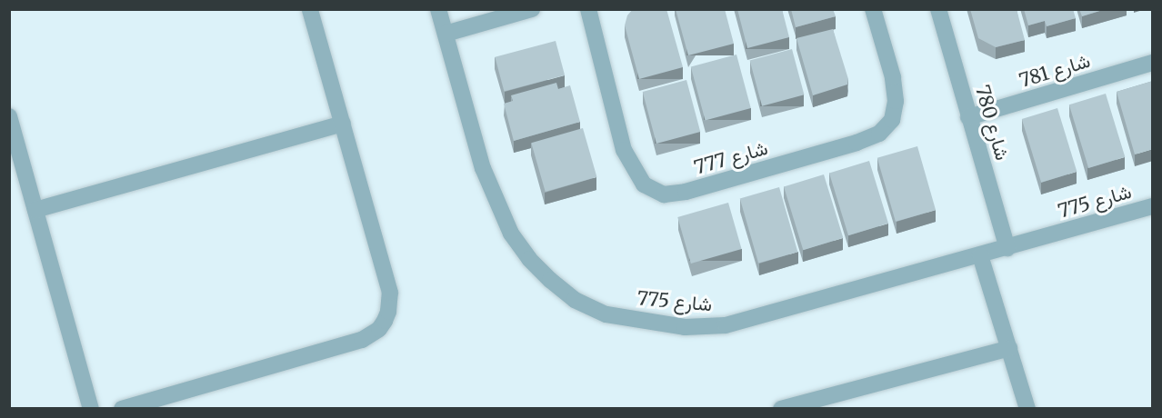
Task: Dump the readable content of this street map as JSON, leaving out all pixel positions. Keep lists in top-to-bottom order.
{
  "streets": {
    "street": [
      "شارع 781",
      "شارع 780",
      "شارع 777",
      "شارع 775"
    ]
  },
  "crossings": [
    ["شارع 781", "شارع 780"],
    ["شارع 780", "شارع 775"]
  ]
}
